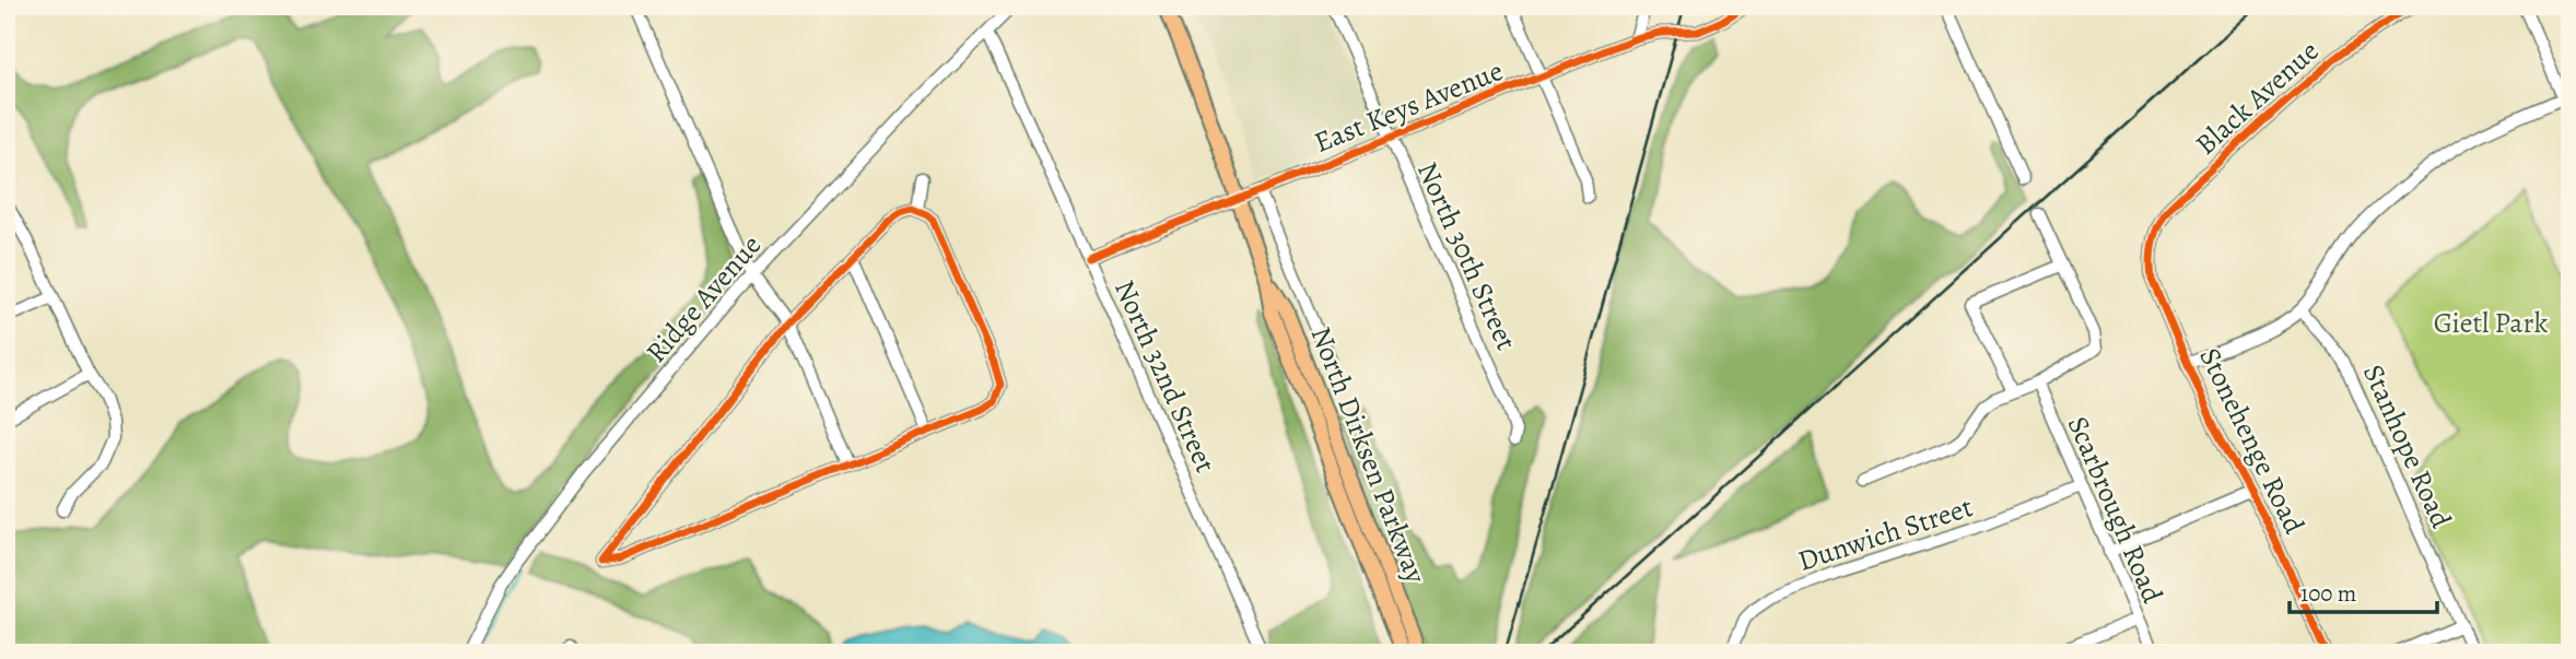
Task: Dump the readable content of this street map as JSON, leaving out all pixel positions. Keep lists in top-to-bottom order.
{
  "streets": {
    "main road": ["North Dirksen Parkway"],
    "street": [
      "Black Avenue",
      "East Keys Avenue",
      "North 30th Street",
      "Ridge Avenue",
      "North 32nd Street",
      "Stonehenge Road",
      "Stanhope Road",
      "Scarbrough Road",
      "Dunwich Street"
    ]
  },
  "crossings": [
    ["Black Avenue", "Stonehenge Road"],
    ["East Keys Avenue", "North 30th Street"],
    ["East Keys Avenue", "North 32nd Street"],
    ["East Keys Avenue", "North Dirksen Parkway"],
    ["Ridge Avenue", "North 32nd Street"],
    ["Scarbrough Road", "Dunwich Street"]
  ],
  "parks": ["Gietl Park"],
  "scale_bar": "100 m"
}
